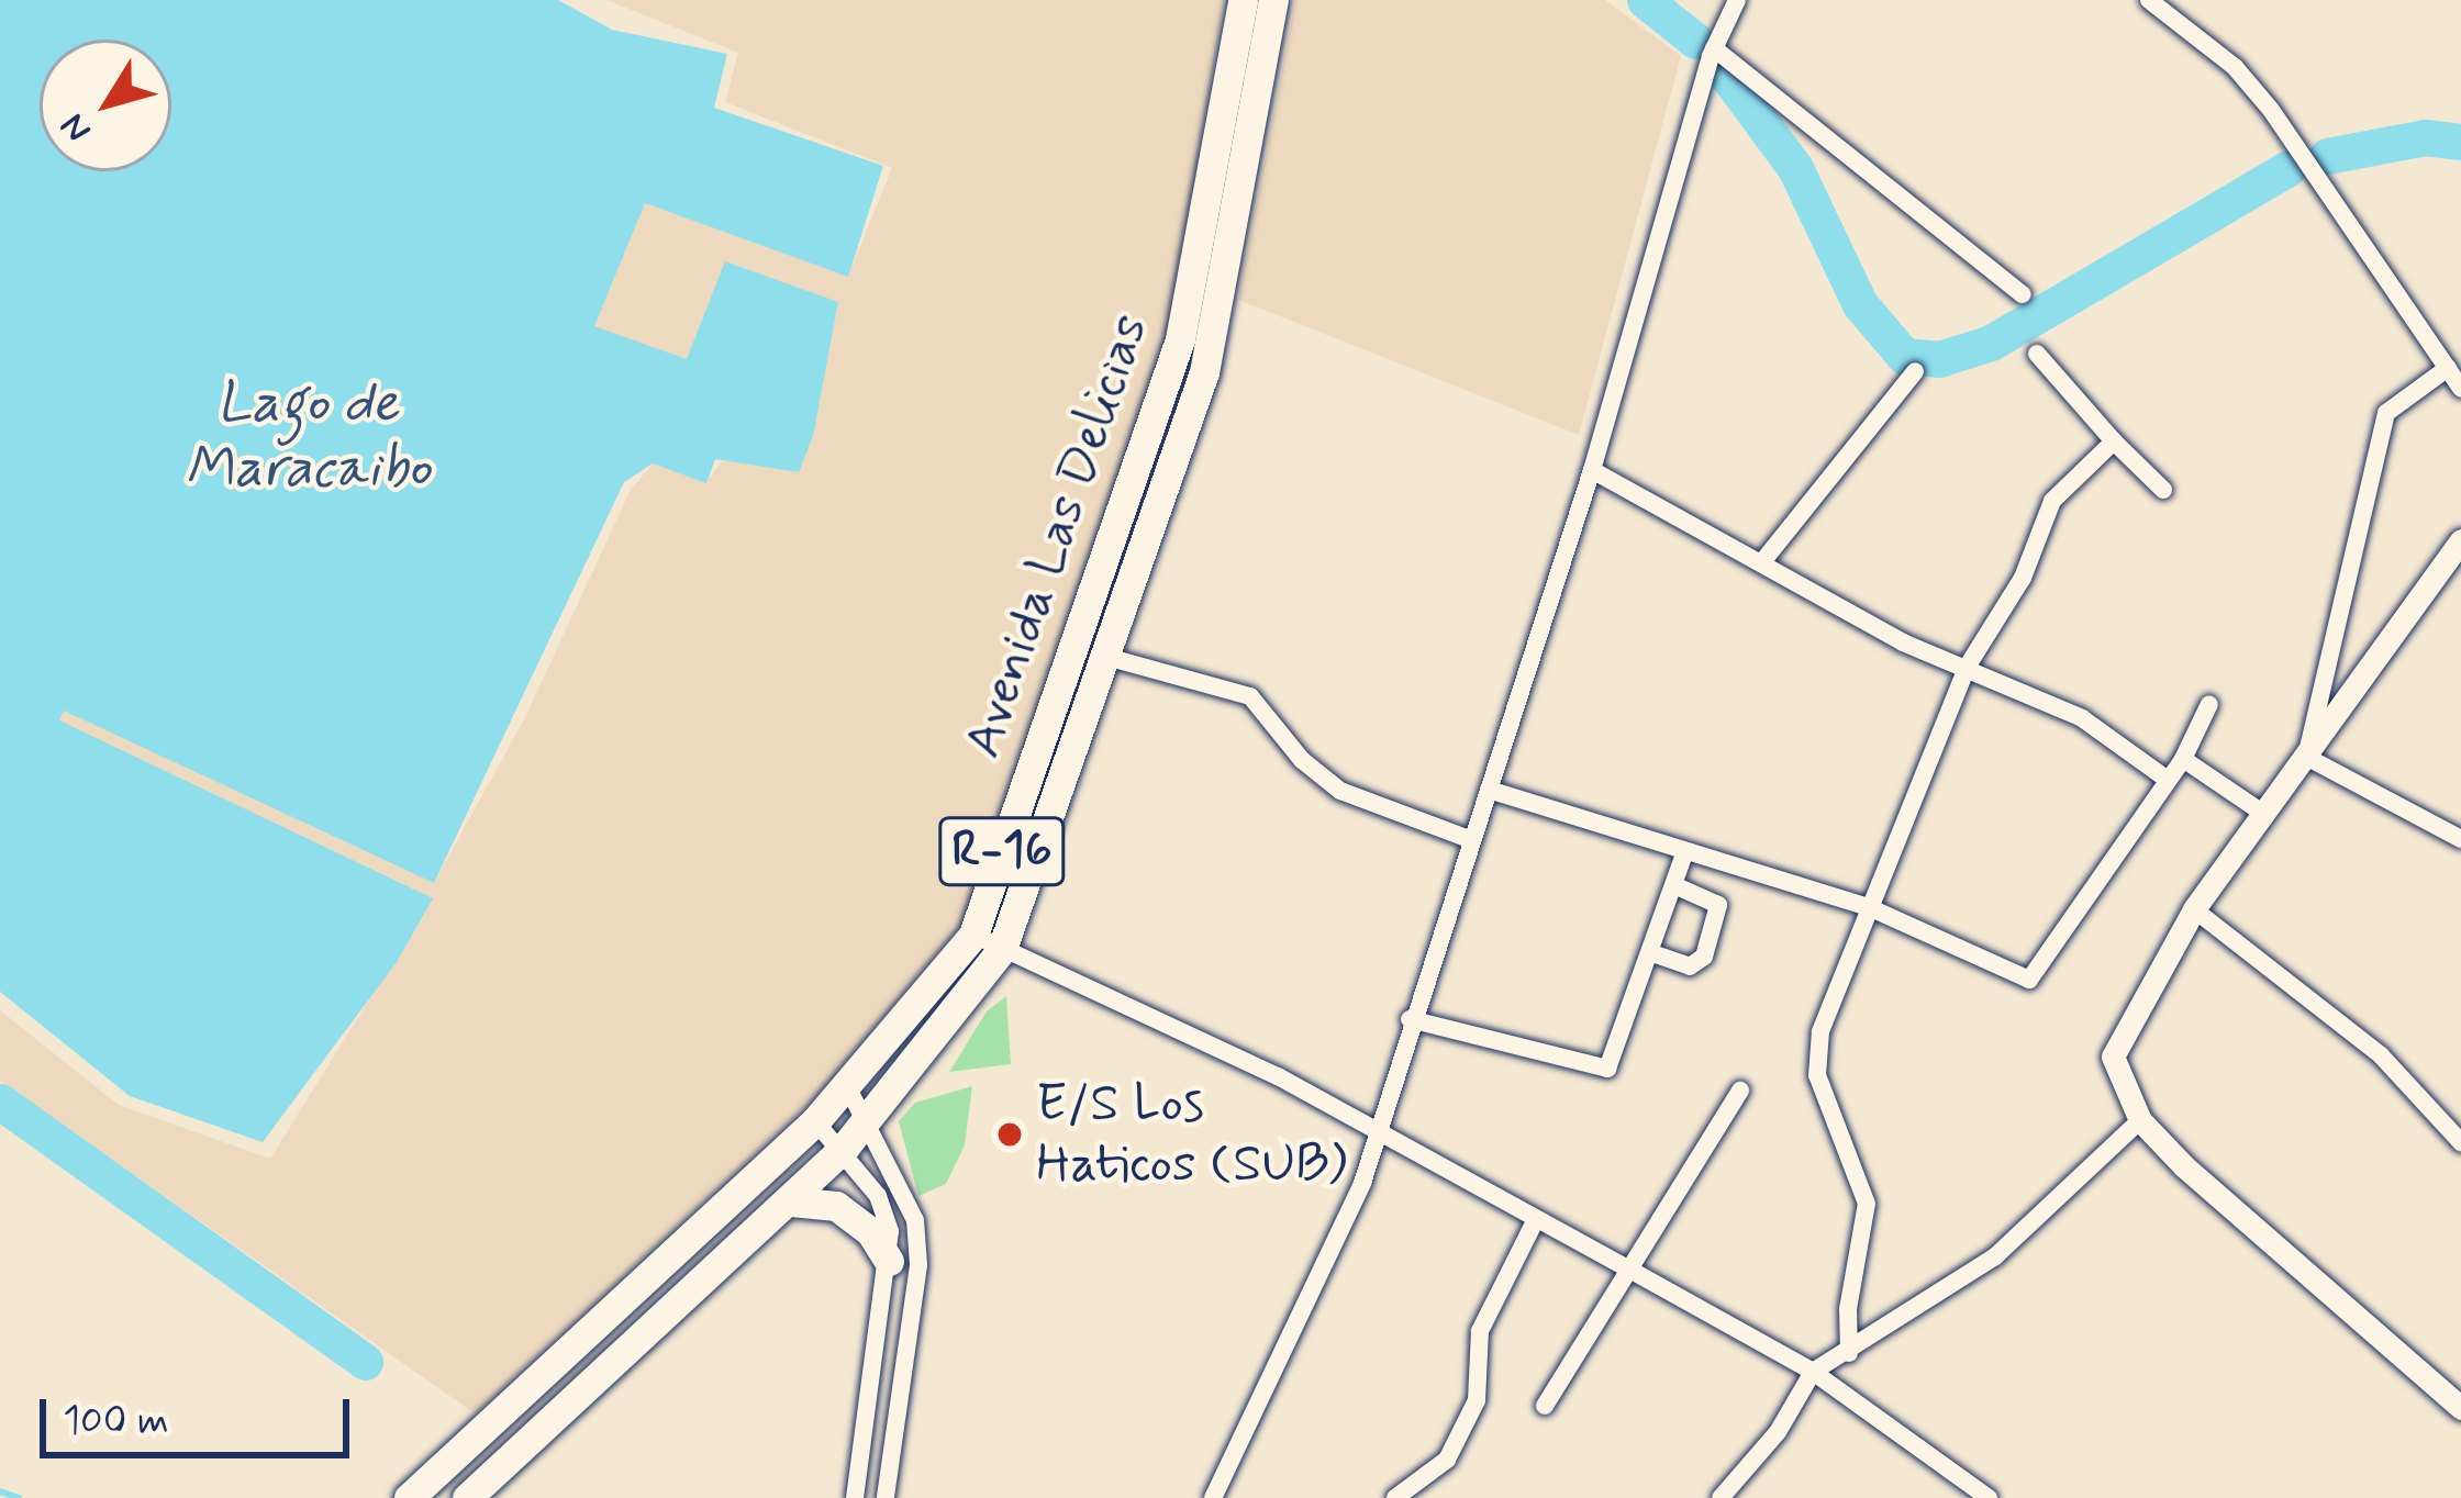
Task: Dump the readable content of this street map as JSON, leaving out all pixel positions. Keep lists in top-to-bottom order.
{
  "streets": {
    "main road": ["Avenida Las Delicias", "R-16"]
  },
  "water": ["Lago de Maracaibo"],
  "places": ["E/S Los Haticos (SUB)"],
  "scale_bar": "100 m",
  "north": "bottom left"
}
